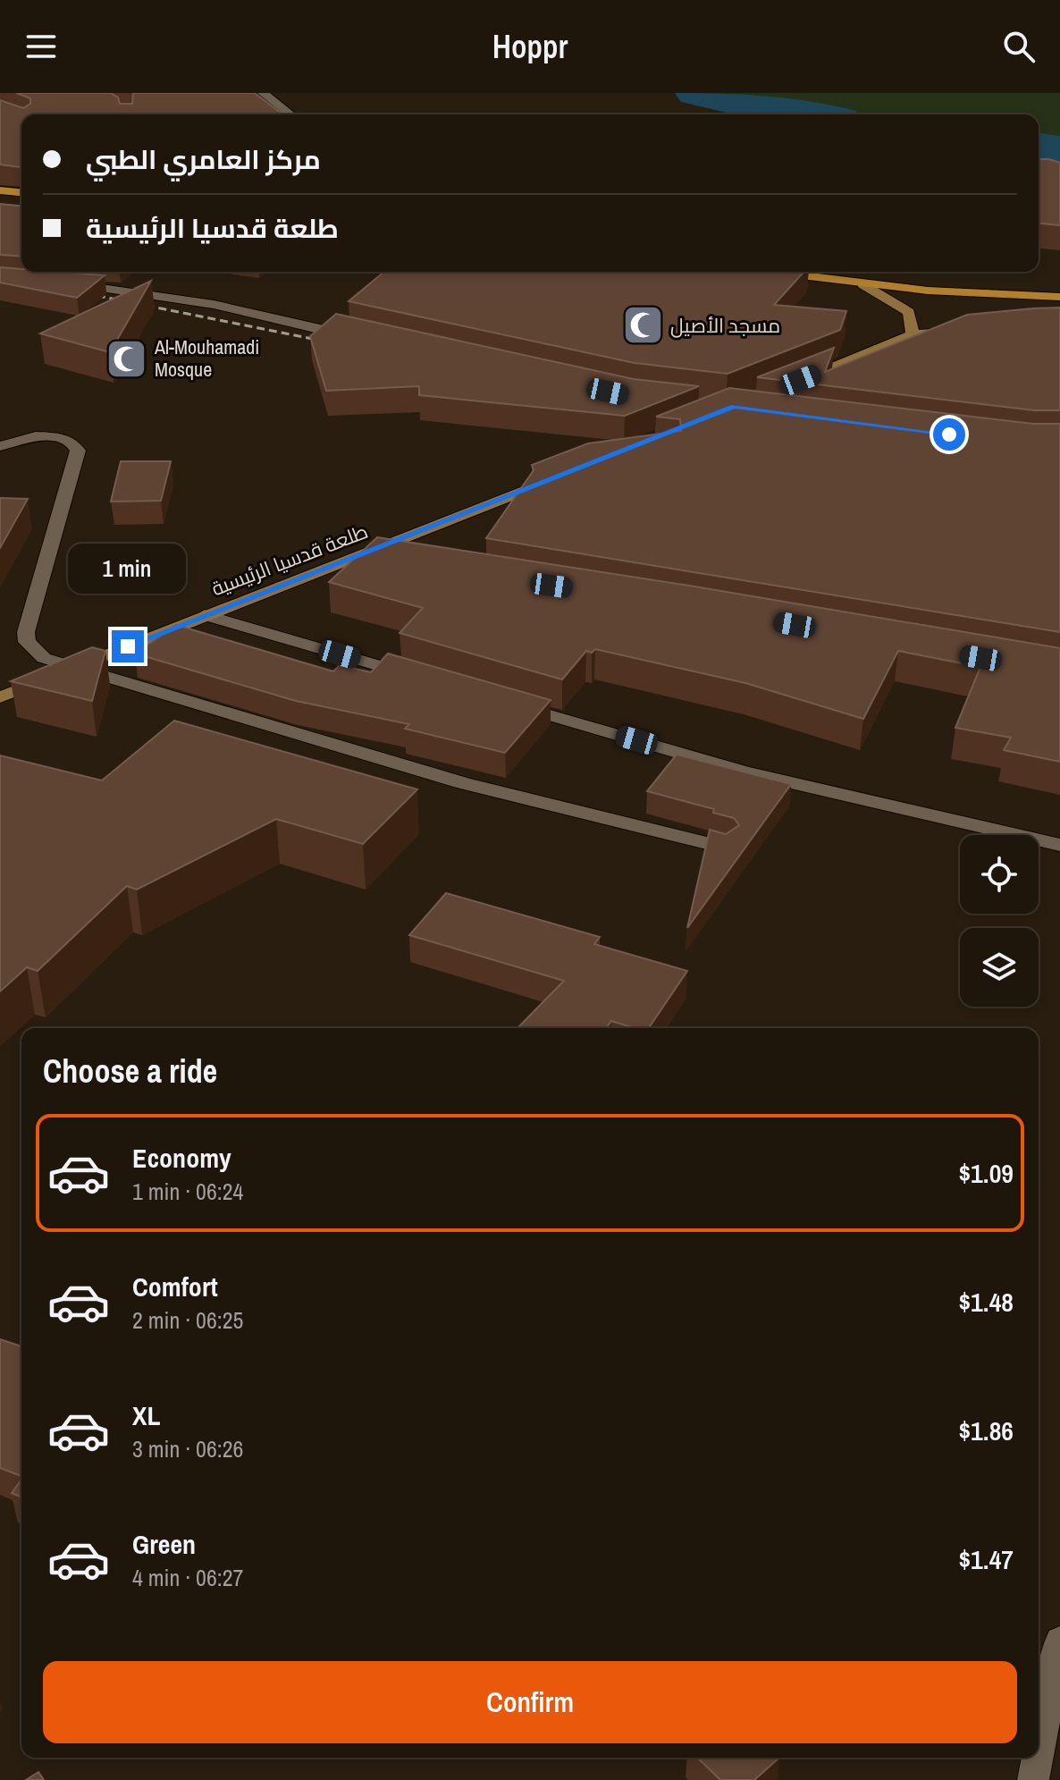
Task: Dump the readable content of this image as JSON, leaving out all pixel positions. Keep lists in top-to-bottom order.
{
  "streets": {
    "main road": ["طلعة قدسيا الرئيسية"]
  },
  "places": {
    "mosque": ["مسجد الأصيل", "Al-Mouhamadi Mosque"]
  },
  "page": {
    "header": "Hoppr",
    "banner": ["مركز العامري الطبي", "طلعة قدسيا الرئيسية"],
    "bubble": "1 min",
    "heading": "Choose a ride",
    "list": [
      {
        "name": "Economy",
        "note": "1 min · 06:24",
        "value": "$1.09"
      },
      {
        "name": "Comfort",
        "note": "2 min · 06:25",
        "value": "$1.48"
      },
      {
        "name": "XL",
        "note": "3 min · 06:26",
        "value": "$1.86"
      },
      {
        "name": "Green",
        "note": "4 min · 06:27",
        "value": "$1.47"
      }
    ],
    "buttons": "Confirm"
  }
}
